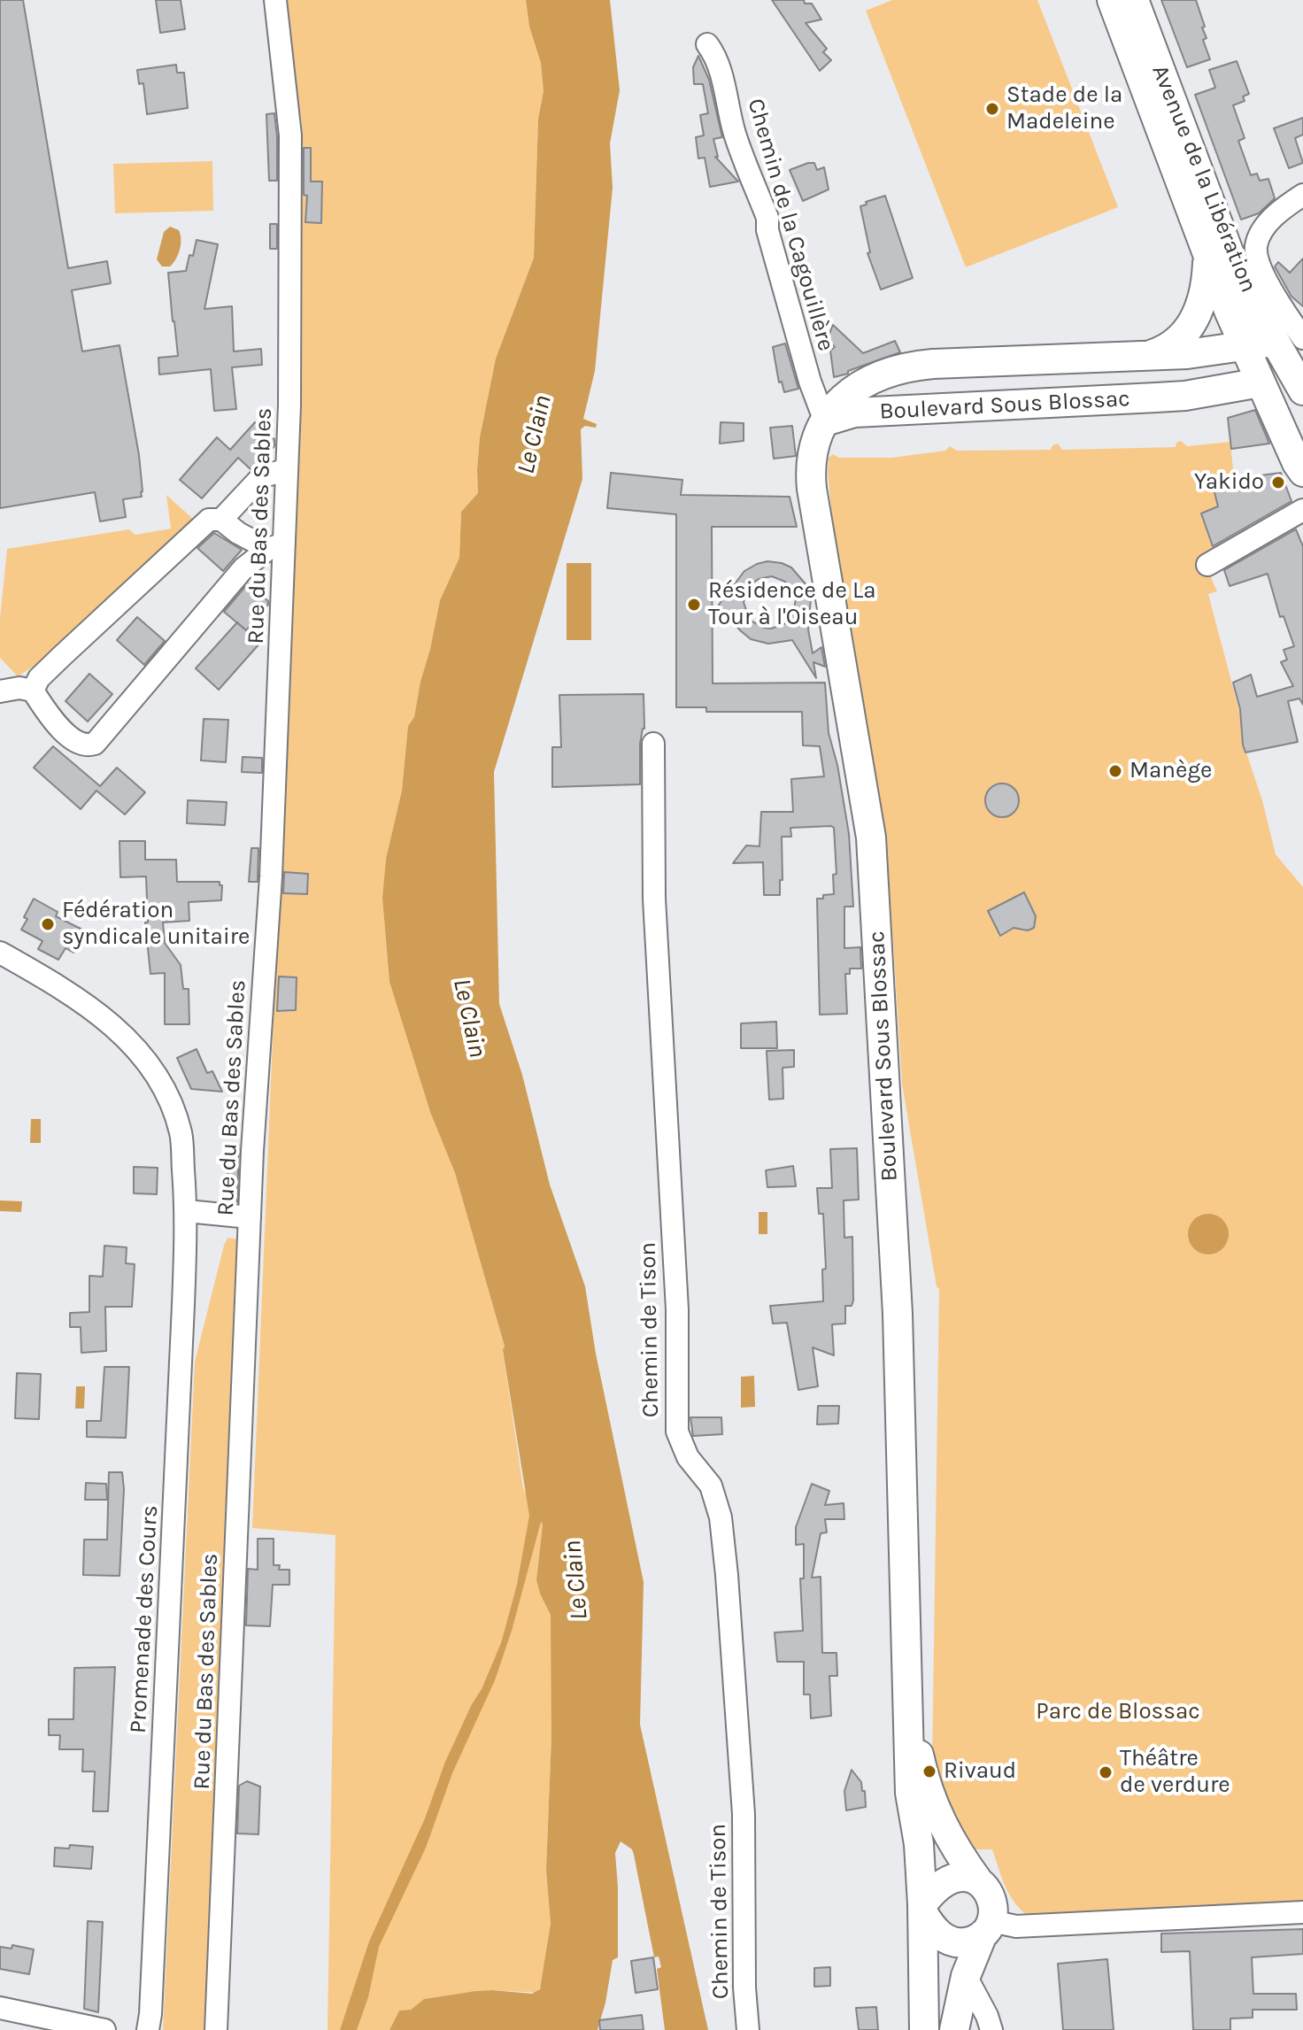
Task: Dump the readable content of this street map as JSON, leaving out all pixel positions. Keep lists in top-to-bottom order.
{
  "streets": {
    "main road": ["Avenue de la Libération", "Boulevard Sous Blossac"],
    "street": [
      "Chemin de la Cagouillère",
      "Rue du Bas des Sables",
      "Chemin de Tison",
      "Promenade des Cours"
    ]
  },
  "crossings": [
    ["Avenue de la Libération", "Boulevard Sous Blossac"],
    ["Chemin de la Cagouillère", "Boulevard Sous Blossac"]
  ],
  "water": ["Le Clain"],
  "parks": ["Parc de Blossac"],
  "places": [
    "Stade de la Madeleine",
    "Yakido",
    "Résidence de La Tour à l'Oiseau",
    "Manège",
    "Fédération syndicale unitaire",
    "Rivaud",
    "Théâtre de verdure"
  ]
}
